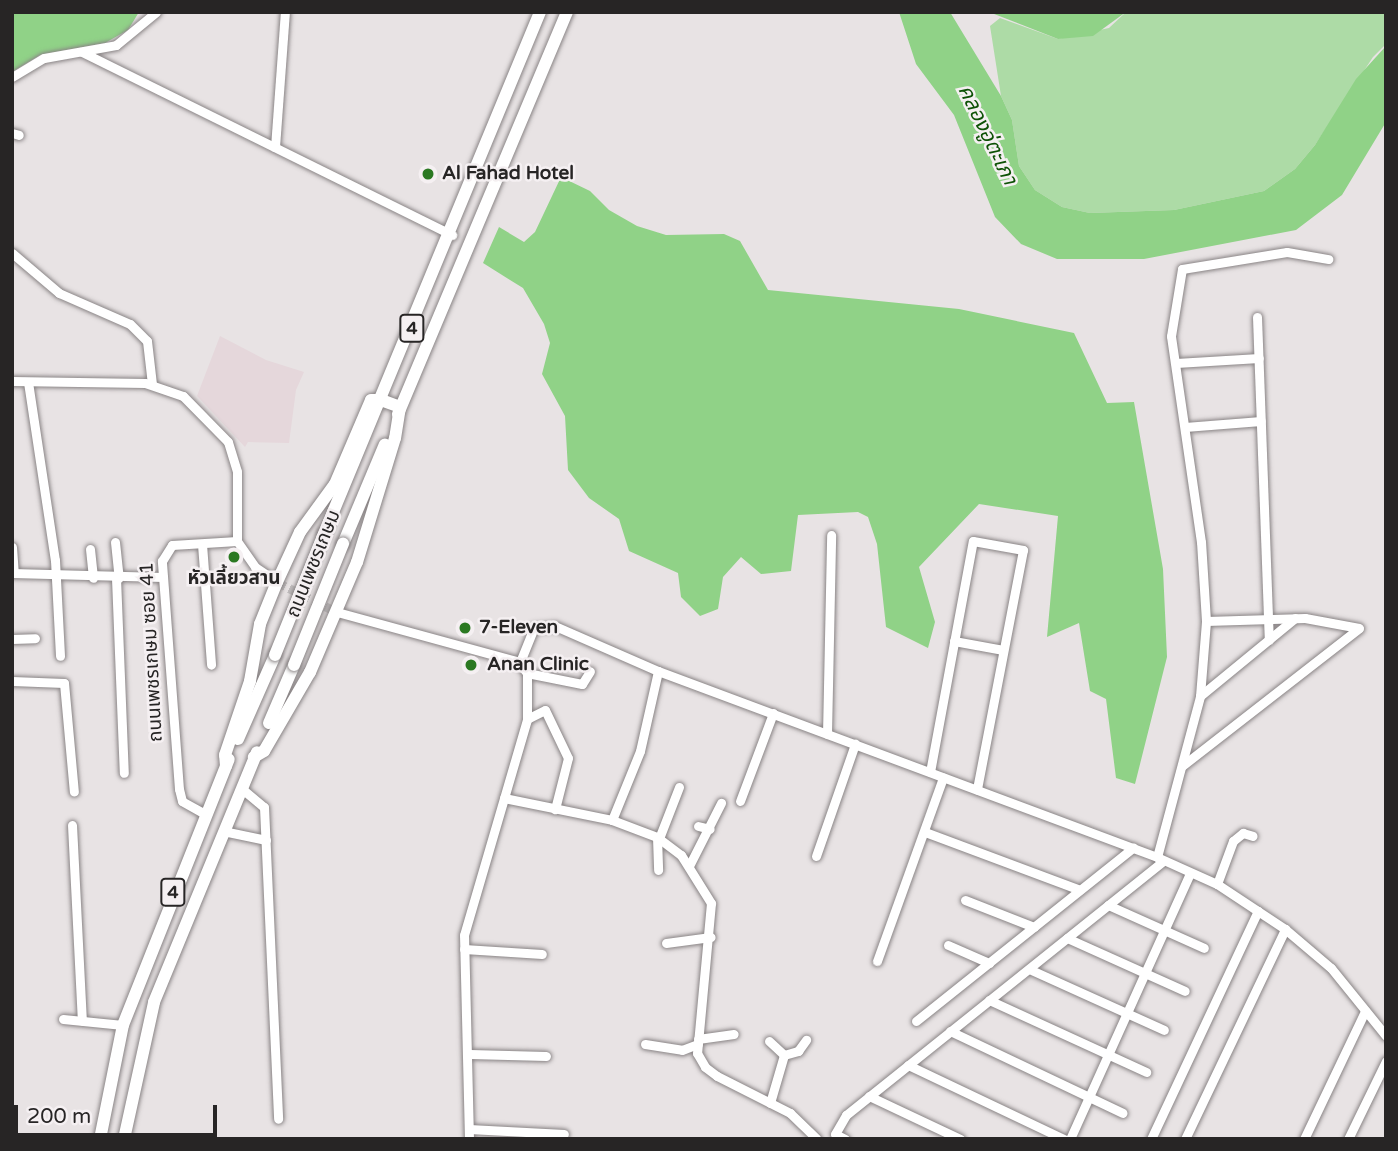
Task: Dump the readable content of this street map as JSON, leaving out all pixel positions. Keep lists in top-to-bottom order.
{
  "streets": {
    "highway": ["4", "ถนนเพชรเกษม"],
    "street": ["ถนนเพชรเกษม ซอย 41"]
  },
  "crossings": [
    ["ถนนเพชรเกษม", "ถนนเพชรเกษม ซอย 41"]
  ],
  "water": ["คลองอู่ตะเภา"],
  "places": [
    "Al Fahad Hotel",
    "หัวเลี้ยวสาน",
    "7-Eleven",
    "Anan Clinic"
  ],
  "scale_bar": "200 m"
}
